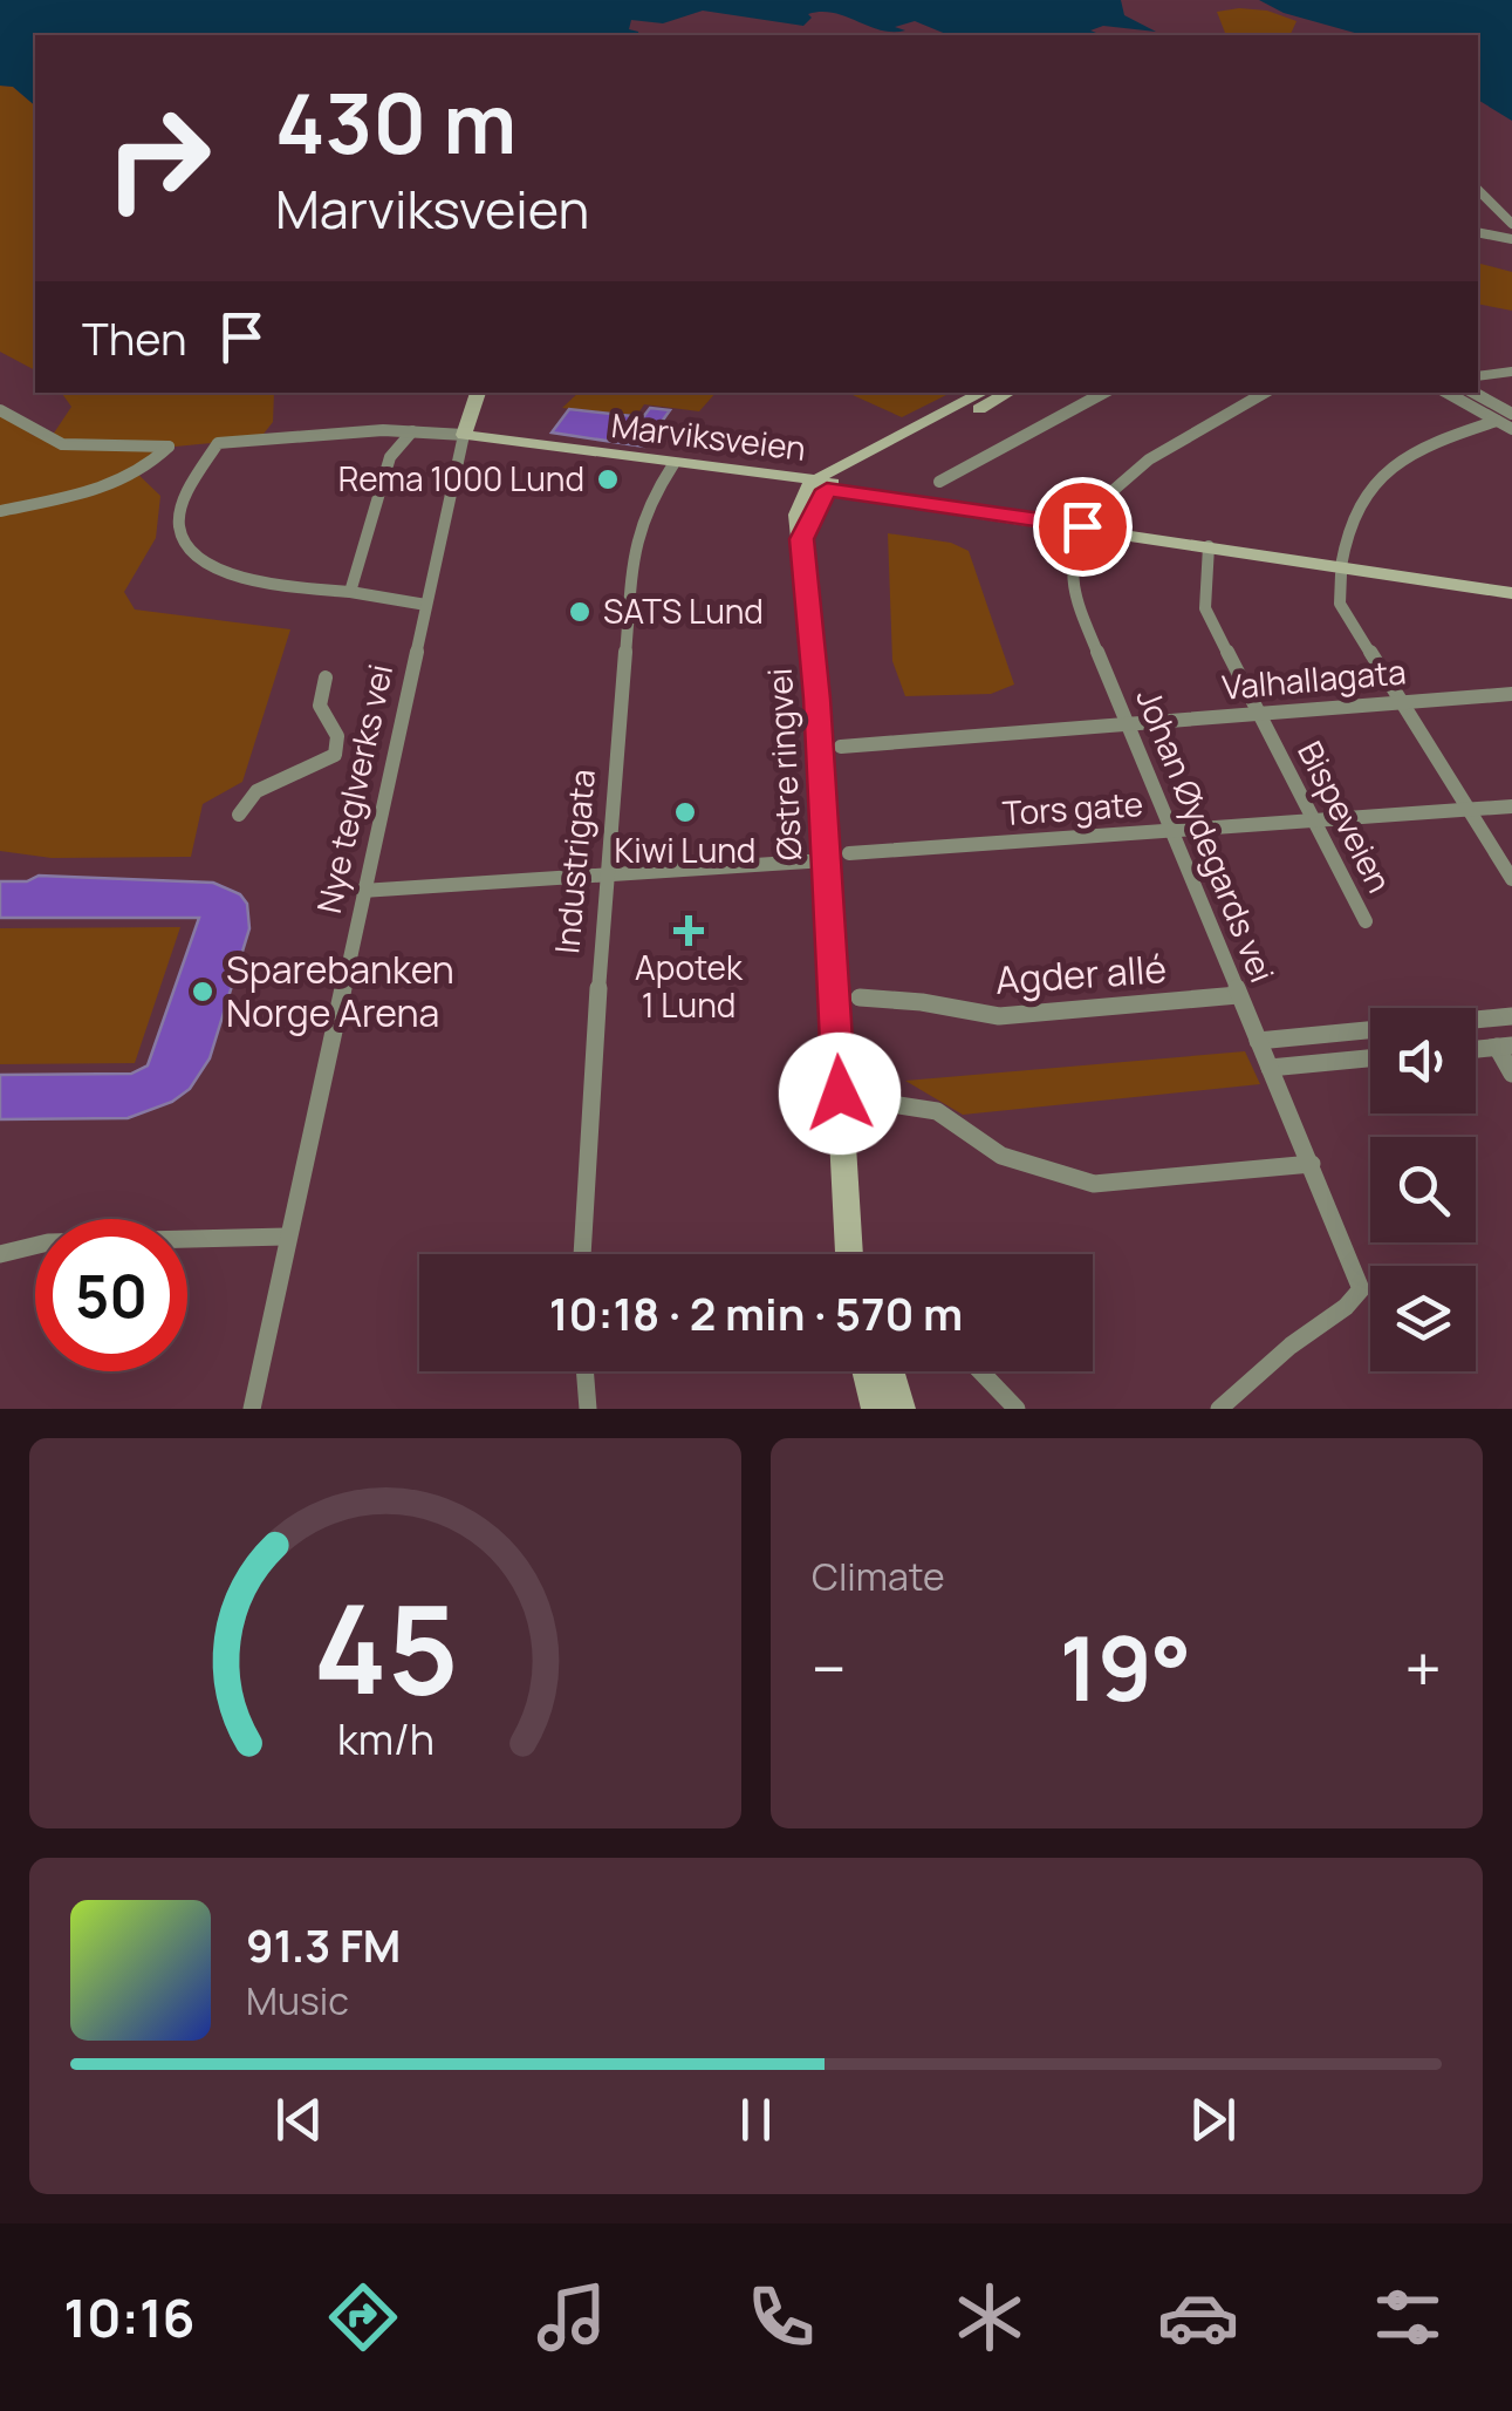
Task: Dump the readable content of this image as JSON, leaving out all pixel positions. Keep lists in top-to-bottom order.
{
  "streets": {
    "main road": ["Marviksveien", "Østre ringvei", "Nye teglverks vei"],
    "street": [
      "Valhallagata",
      "Tors gate",
      "Bispeveien",
      "Johan Øydegards vei",
      "Industrigata",
      "Agder allé"
    ]
  },
  "crossings": [
    ["Marviksveien", "Østre ringvei"],
    ["Marviksveien", "Nye teglverks vei"],
    ["Marviksveien", "Bispeveien"],
    ["Marviksveien", "Johan Øydegards vei"],
    ["Marviksveien", "Industrigata"],
    ["Valhallagata", "Bispeveien"],
    ["Valhallagata", "Johan Øydegards vei"],
    ["Østre ringvei", "Tors gate"],
    ["Nye teglverks vei", "Tors gate"],
    ["Tors gate", "Bispeveien"],
    ["Tors gate", "Johan Øydegards vei"],
    ["Tors gate", "Industrigata"],
    ["Johan Øydegards vei", "Agder allé"]
  ],
  "places": {
    "other": [
      "Rema 1000 Lund",
      "SATS Lund",
      "Kiwi Lund",
      "Sparebanken Norge Arena"
    ],
    "health": ["Apotek 1 Lund"]
  },
  "page": {
    "turn": ["430 m", "Marviksveien"],
    "then": "Then",
    "limit": "50",
    "trip": "10:18 · 2 min · 570 m",
    "tile": "Climate",
    "heat": ["−", "19°", "+"],
    "song": ["91.3 FM", "Music"],
    "tabs": "10:16",
    "gauge": ["45", "km/h"]
  }
}
